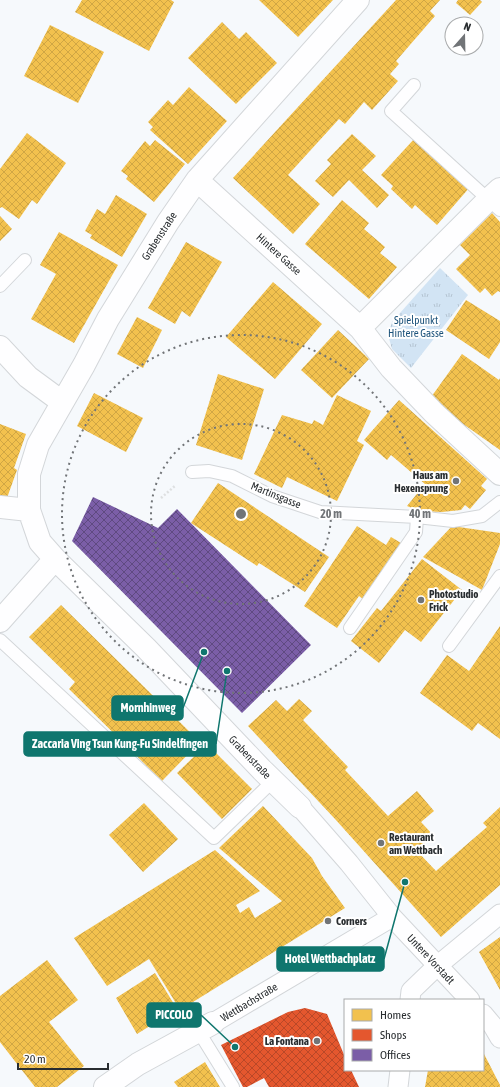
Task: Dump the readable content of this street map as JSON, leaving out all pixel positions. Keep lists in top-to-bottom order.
{
  "streets": {
    "street": [
      "Grabenstraße",
      "Hintere Gasse",
      "Untere Vorstadt",
      "Wettbachstraße"
    ],
    "lane": ["Martinsgasse"]
  },
  "crossings": [
    ["Grabenstraße", "Hintere Gasse"],
    ["Grabenstraße", "Untere Vorstadt"],
    ["Grabenstraße", "Wettbachstraße"],
    ["Untere Vorstadt", "Wettbachstraße"]
  ],
  "parks": ["Spielpunkt Hintere Gasse"],
  "places": [
    "Haus am Hexensprung",
    "Photostudio Frick",
    "Mornhinweg",
    "Zaccaria Ving Tsun Kung-Fu Sindelfingen",
    "Restaurant am Wettbach",
    "Hotel Wettbachplatz",
    "Corners",
    "La Fontana",
    "PICCOLO"
  ],
  "legend": ["Homes", "Shops", "Offices"],
  "scale_bar": "20 m",
  "north": "top",
  "rings": ["20 m", "40 m"]
}
